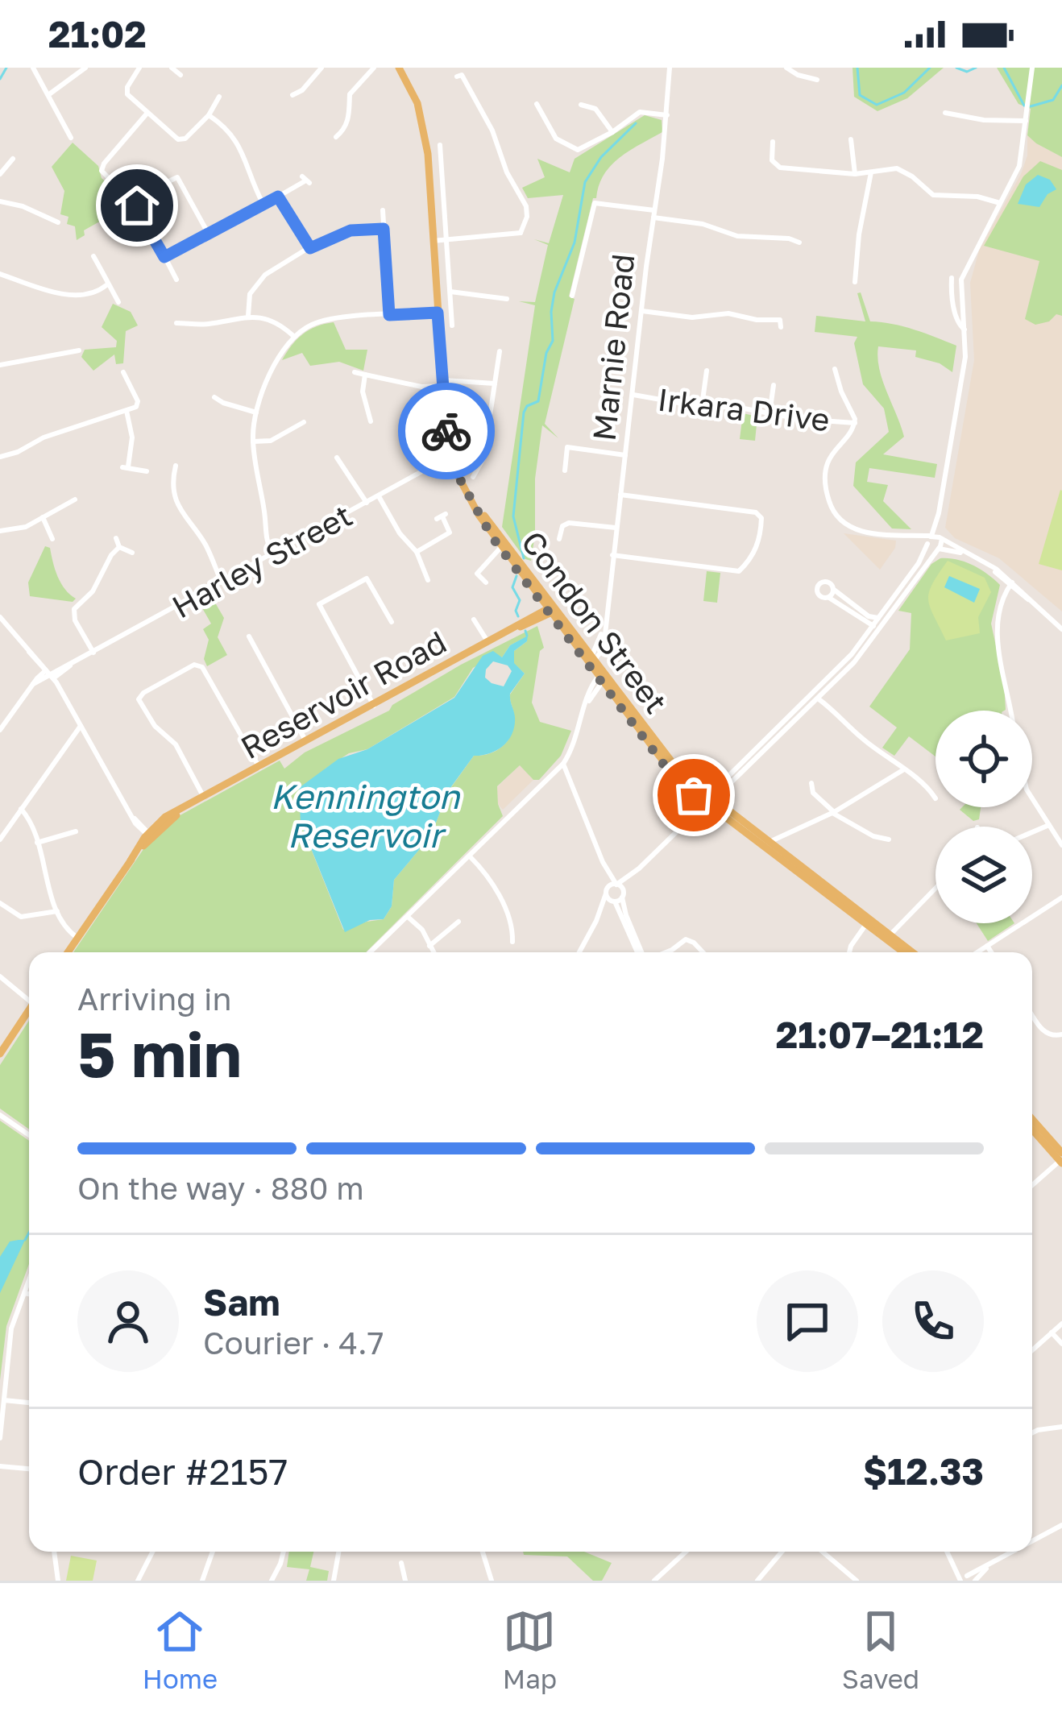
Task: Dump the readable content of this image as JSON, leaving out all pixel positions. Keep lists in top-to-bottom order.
{
  "streets": {
    "main road": ["Condon Street", "Reservoir Road"],
    "street": ["Marnie Road", "Irkara Drive", "Harley Street"]
  },
  "crossings": [
    ["Marnie Road", "Irkara Drive"],
    ["Marnie Road", "Condon Street"],
    ["Harley Street", "Condon Street"],
    ["Condon Street", "Reservoir Road"]
  ],
  "water": ["Kennington Reservoir"],
  "page": {
    "status": "21:02",
    "heading": ["5 min", "Arriving in", "21:07–21:12"],
    "panel": [
      "Sam",
      "Courier · 4.7",
      "Order #2157",
      "$12.33"
    ],
    "bar": "On the way · 880 m",
    "tabs": ["Home", "Map", "Saved"]
  }
}
